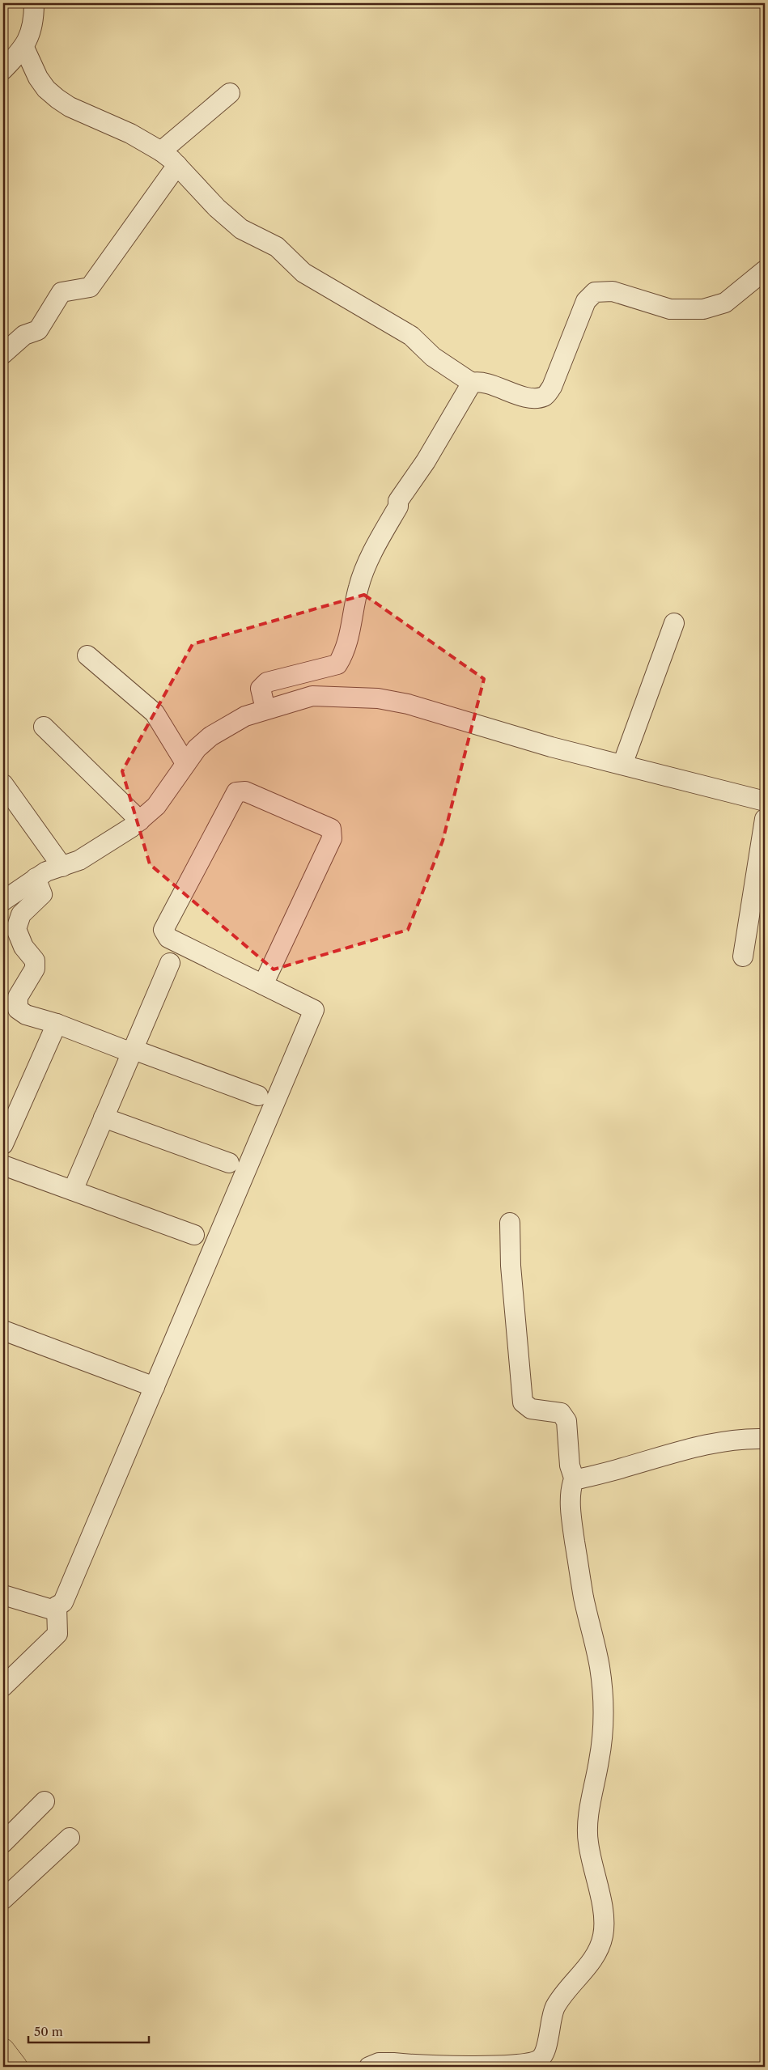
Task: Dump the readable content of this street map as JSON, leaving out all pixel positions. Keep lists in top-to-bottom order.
{
  "scale_bar": "50 m"
}
